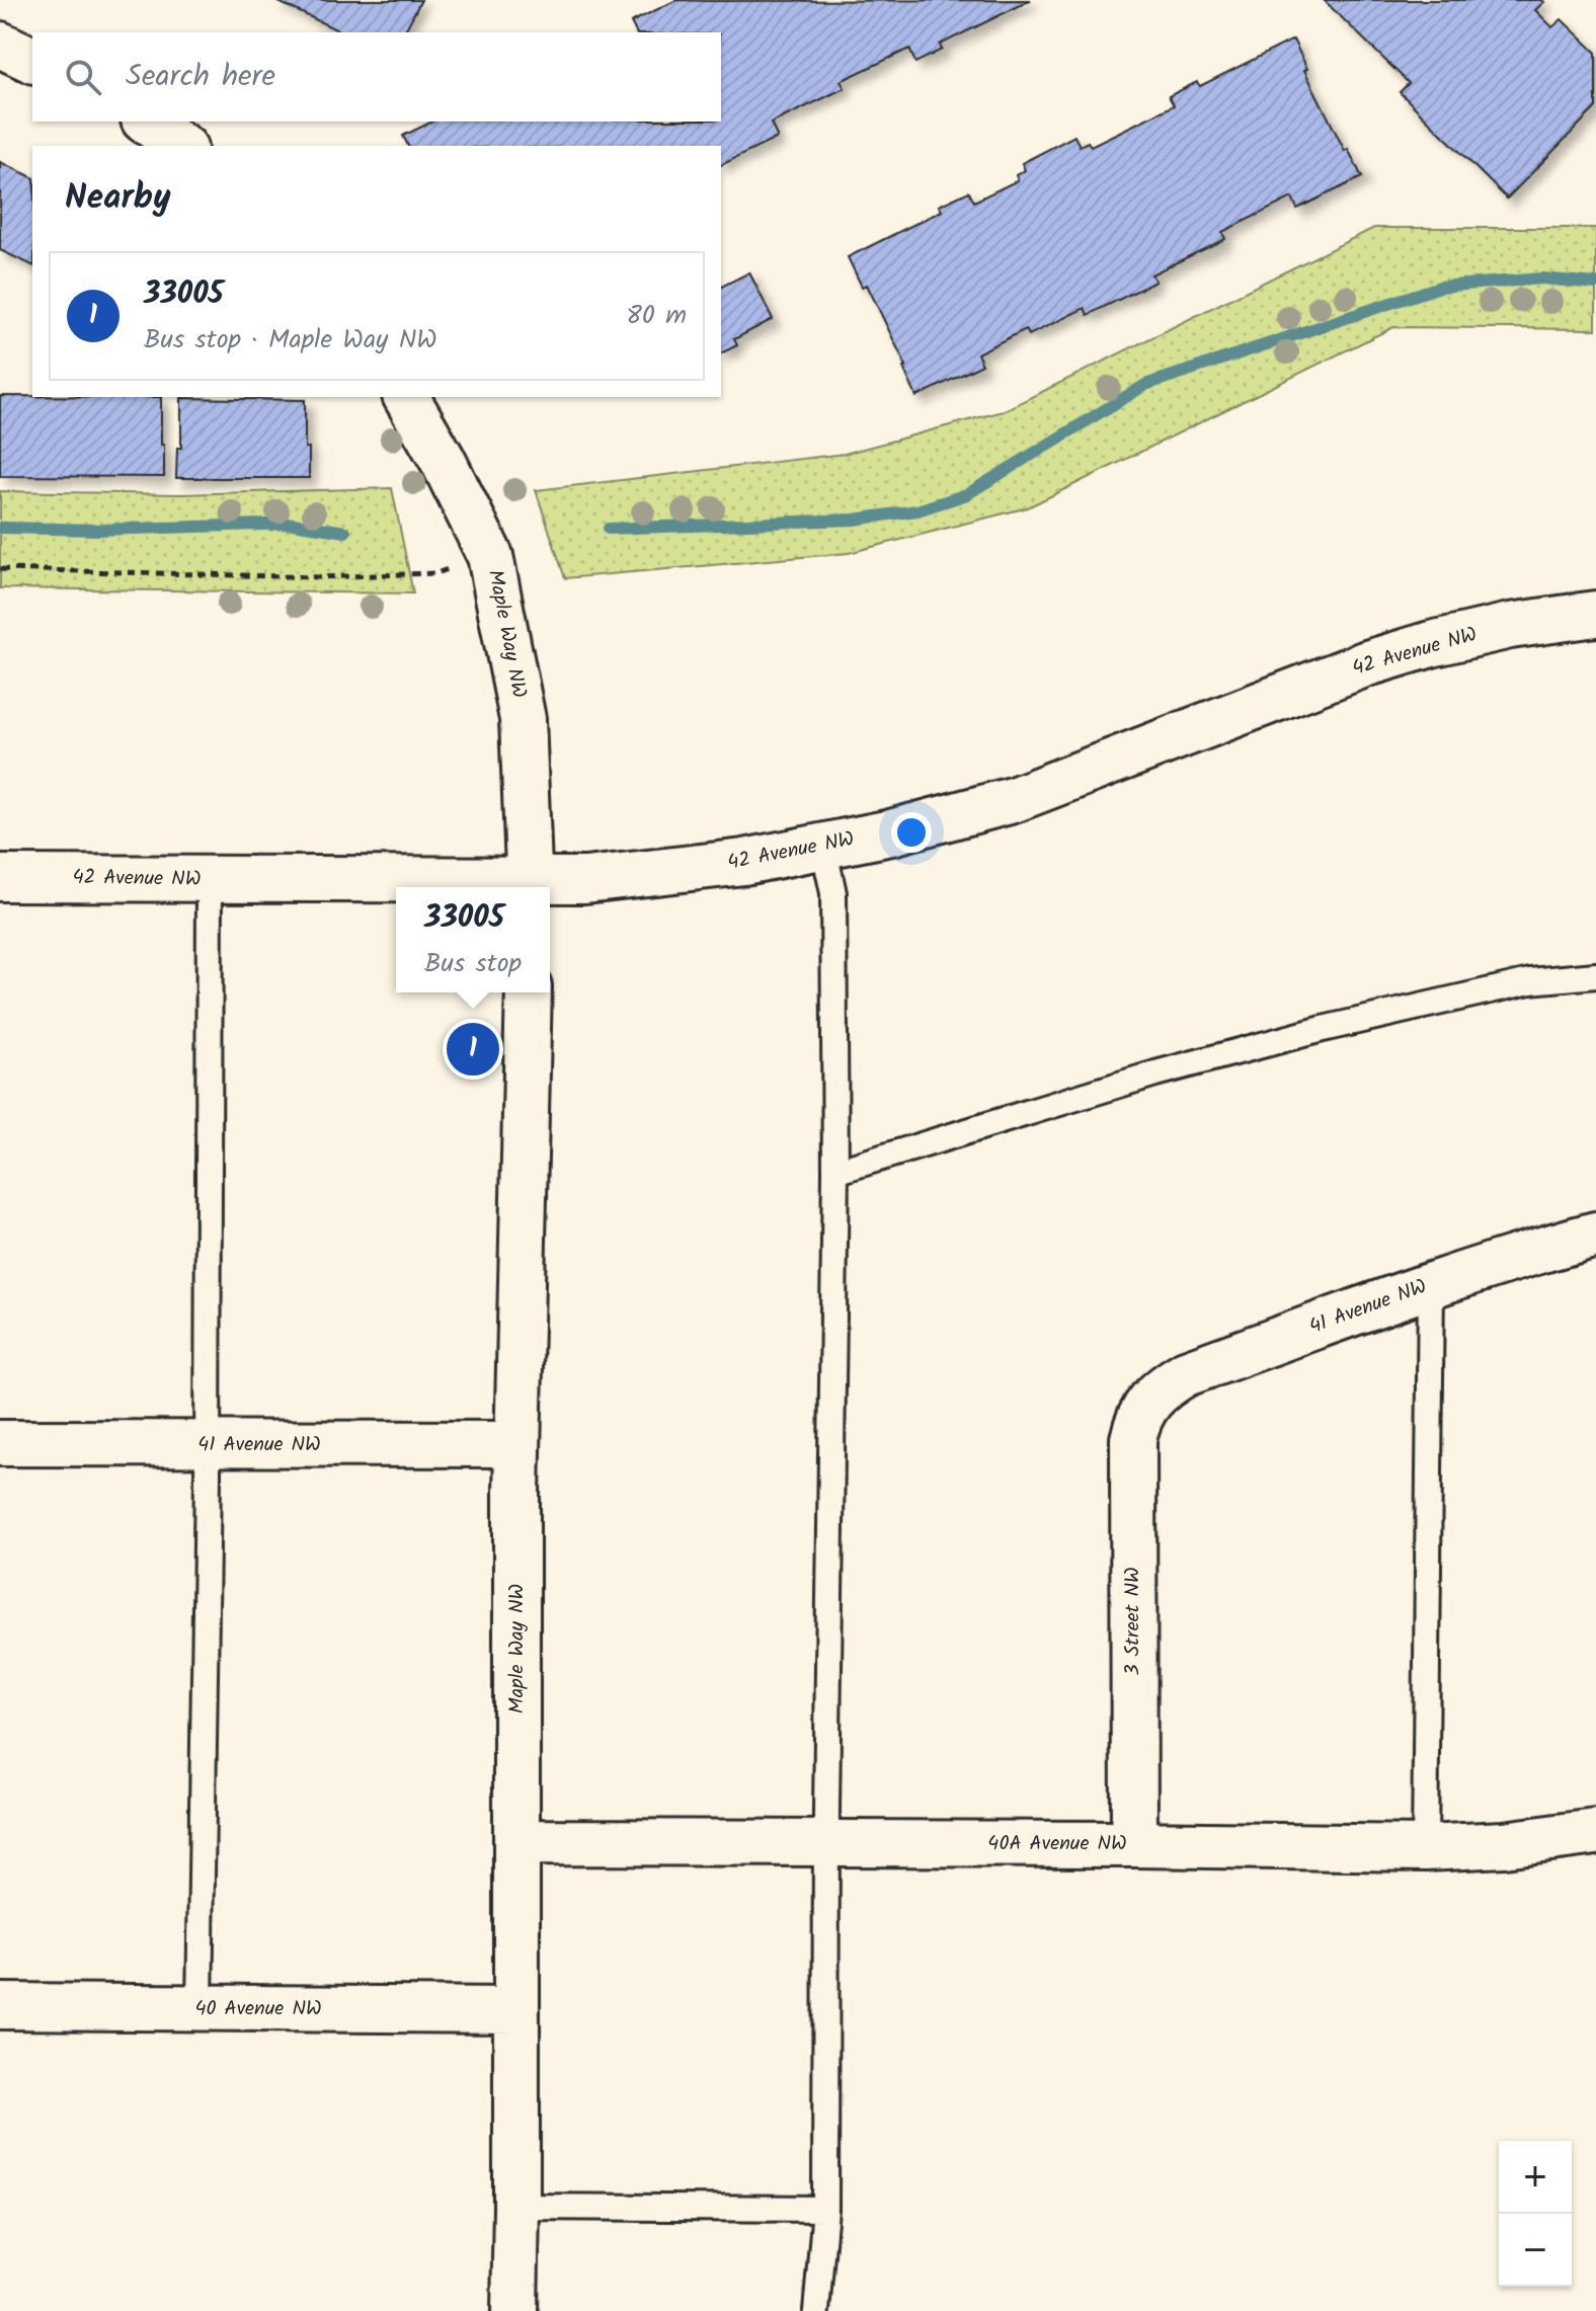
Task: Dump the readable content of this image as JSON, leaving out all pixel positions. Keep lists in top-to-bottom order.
{
  "streets": {
    "street": [
      "Maple Way NW",
      "42 Avenue NW",
      "41 Avenue NW",
      "3 Street NW",
      "40A Avenue NW",
      "40 Avenue NW"
    ]
  },
  "crossings": [
    ["Maple Way NW", "42 Avenue NW"],
    ["Maple Way NW", "41 Avenue NW"],
    ["Maple Way NW", "40A Avenue NW"],
    ["Maple Way NW", "40 Avenue NW"],
    ["41 Avenue NW", "3 Street NW"],
    ["3 Street NW", "40A Avenue NW"]
  ],
  "page": {
    "search": "Search here",
    "heading": "Nearby",
    "list": [
      {
        "mark": "1",
        "name": "33005",
        "note": "Bus stop · Maple Way NW",
        "value": "80 m"
      }
    ],
    "popup": ["33005", "Bus stop"],
    "pins": "1",
    "map_buttons": ["+", "−"]
  }
}
